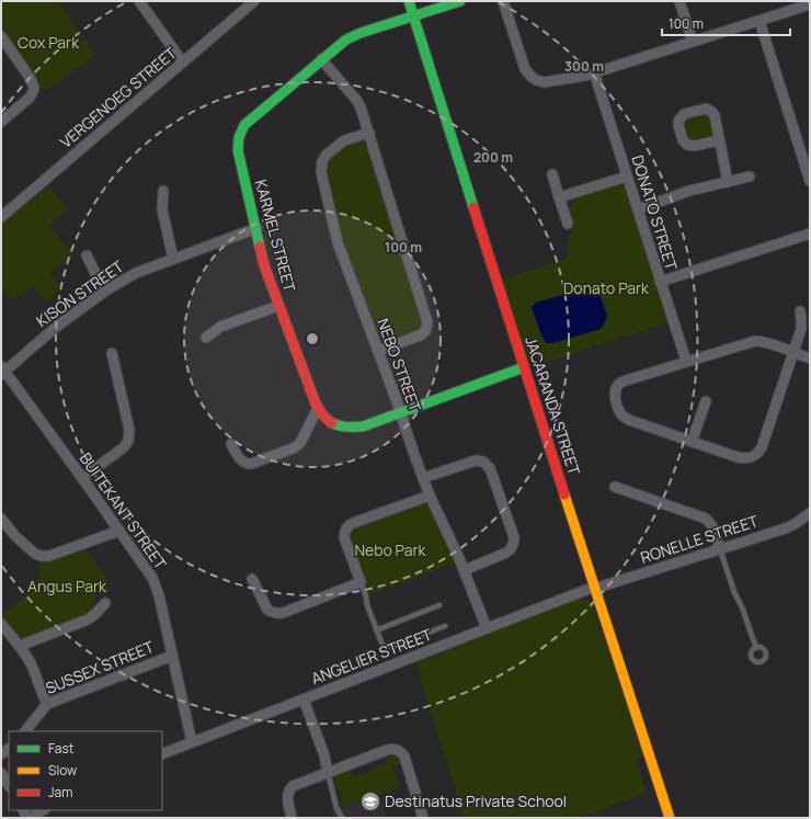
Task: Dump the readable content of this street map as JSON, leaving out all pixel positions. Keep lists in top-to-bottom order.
{
  "streets": {
    "street": [
      "VERGENOEG STREET",
      "DONATO STREET",
      "KARMEL STREET",
      "KISON STREET",
      "NEBO STREET",
      "JACARANDA STREET",
      "BUITEKANT STREET",
      "RONELLE STREET",
      "ANGELIER STREET",
      "SUSSEX STREET"
    ]
  },
  "crossings": [
    ["KARMEL STREET", "KISON STREET"],
    ["KARMEL STREET", "NEBO STREET"],
    ["KARMEL STREET", "JACARANDA STREET"],
    ["KISON STREET", "BUITEKANT STREET"],
    ["NEBO STREET", "ANGELIER STREET"],
    ["JACARANDA STREET", "RONELLE STREET"],
    ["JACARANDA STREET", "ANGELIER STREET"],
    ["BUITEKANT STREET", "ANGELIER STREET"],
    ["BUITEKANT STREET", "SUSSEX STREET"],
    ["RONELLE STREET", "ANGELIER STREET"]
  ],
  "parks": [
    "Cox Park",
    "Donato Park",
    "Nebo Park",
    "Angus Park"
  ],
  "places": {
    "school or university": ["Destinatus Private School"]
  },
  "legend": ["Fast", "Slow", "Jam"],
  "scale_bar": "100 m",
  "rings": ["300 m", "200 m", "100 m"]
}
